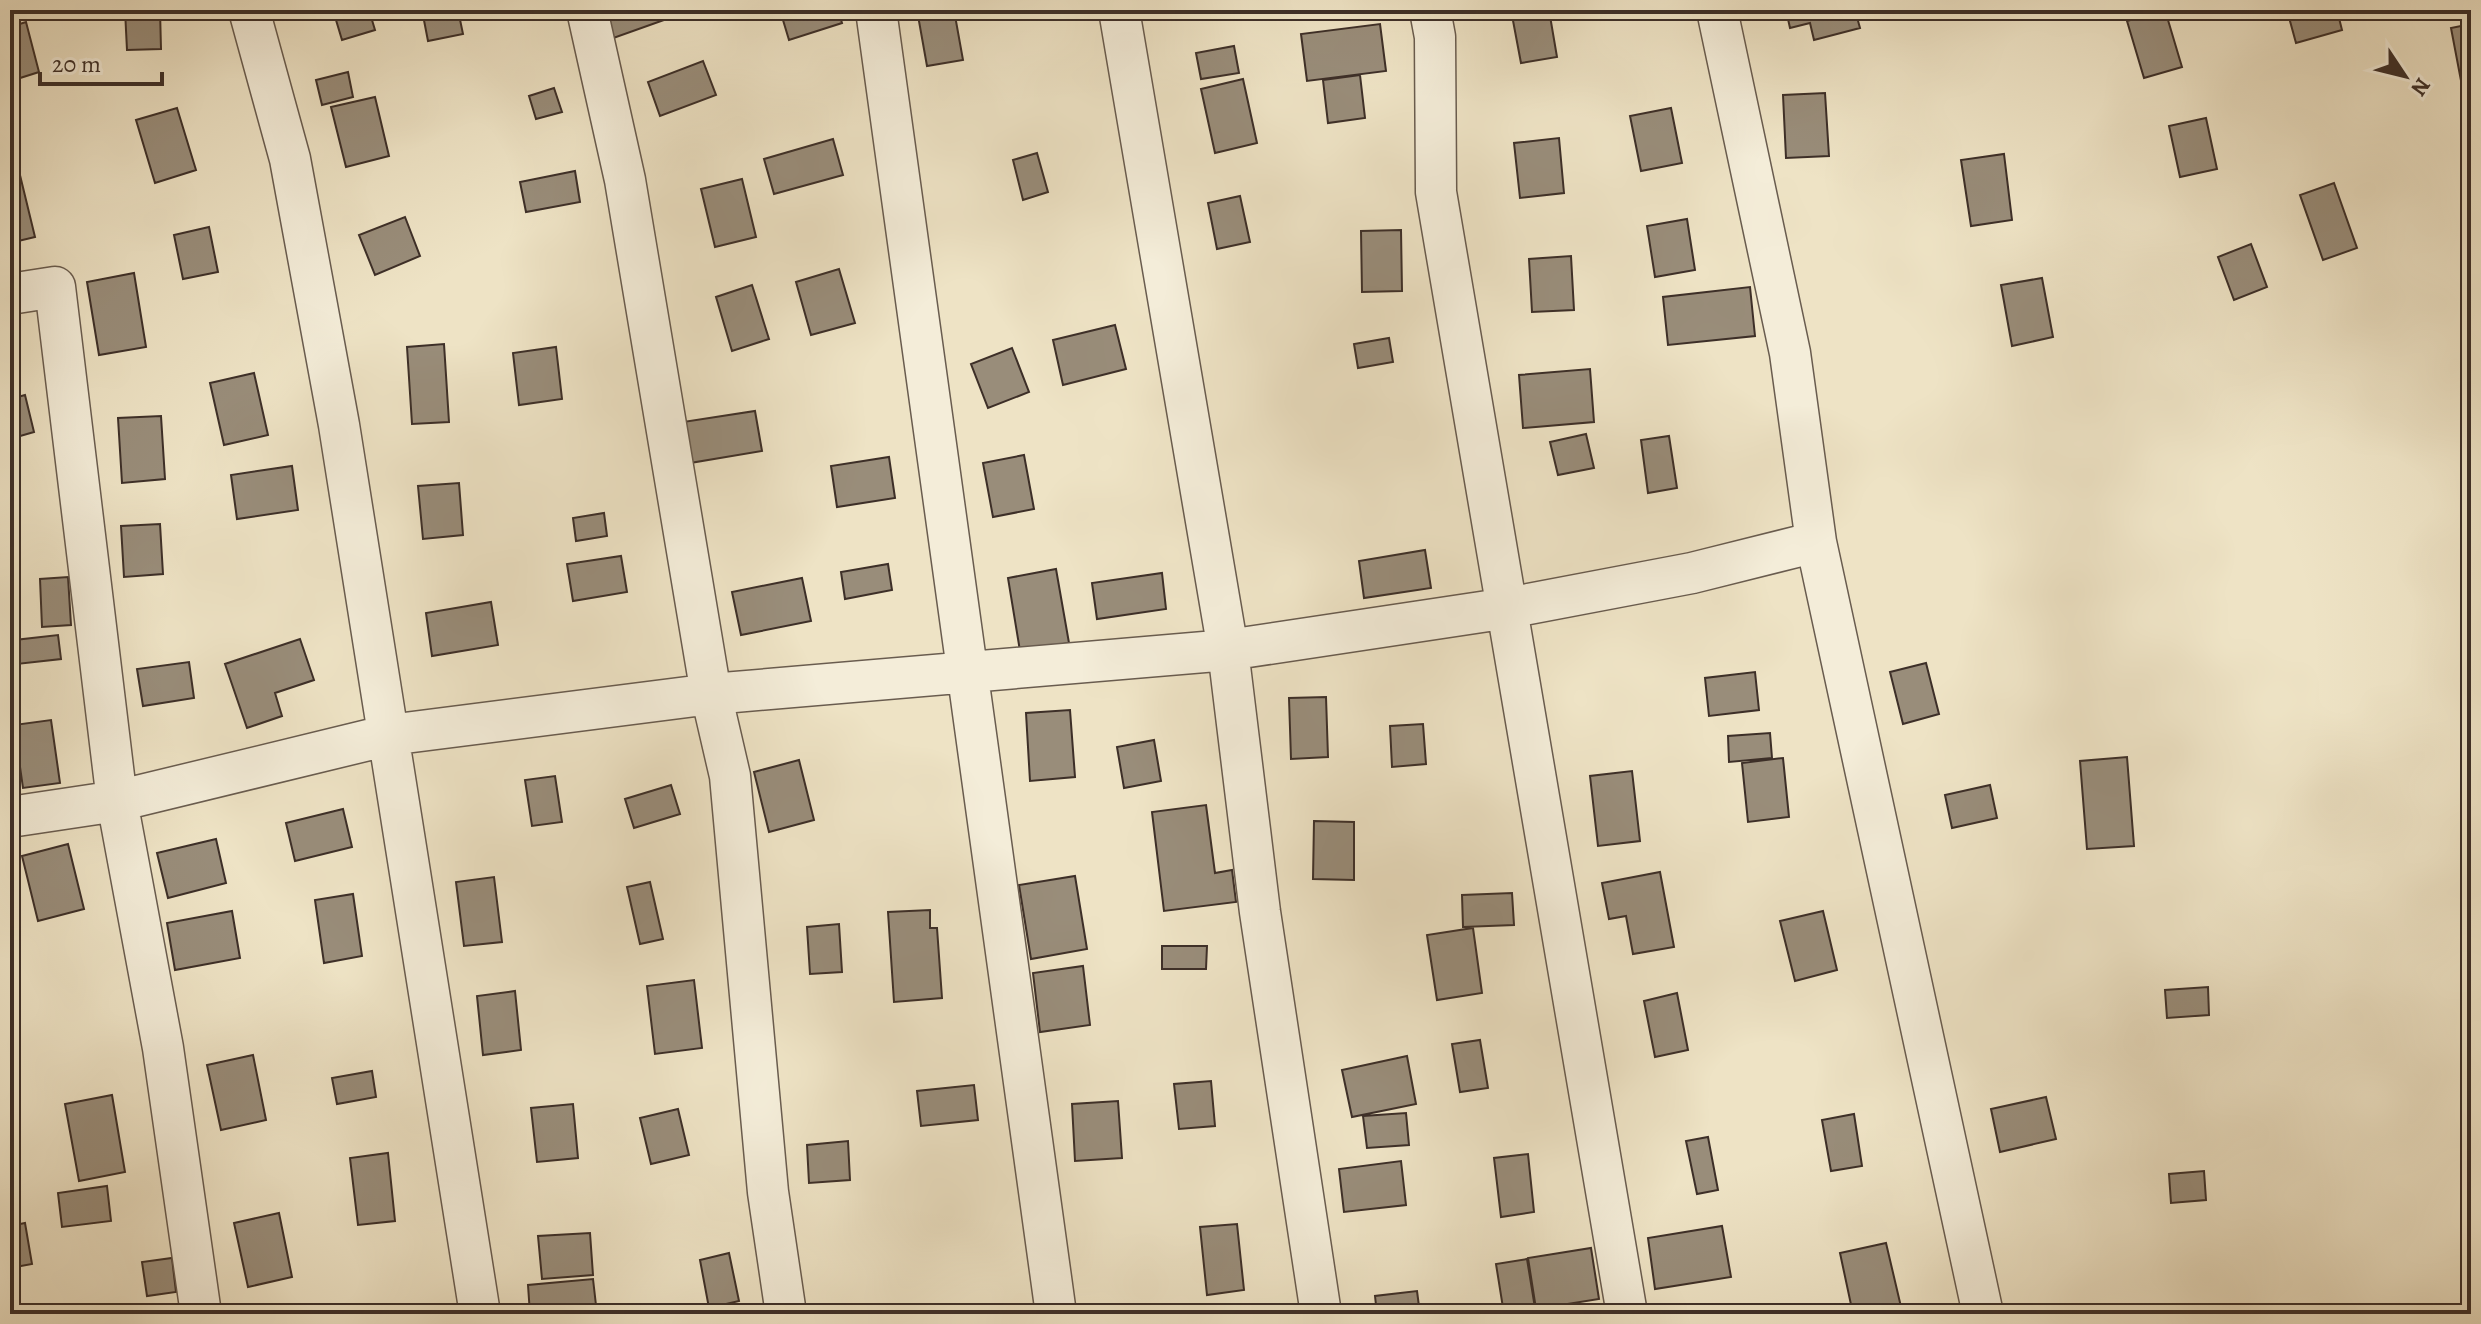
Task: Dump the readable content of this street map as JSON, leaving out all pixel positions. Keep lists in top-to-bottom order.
{
  "scale_bar": "20 m",
  "north": "bottom right"
}
